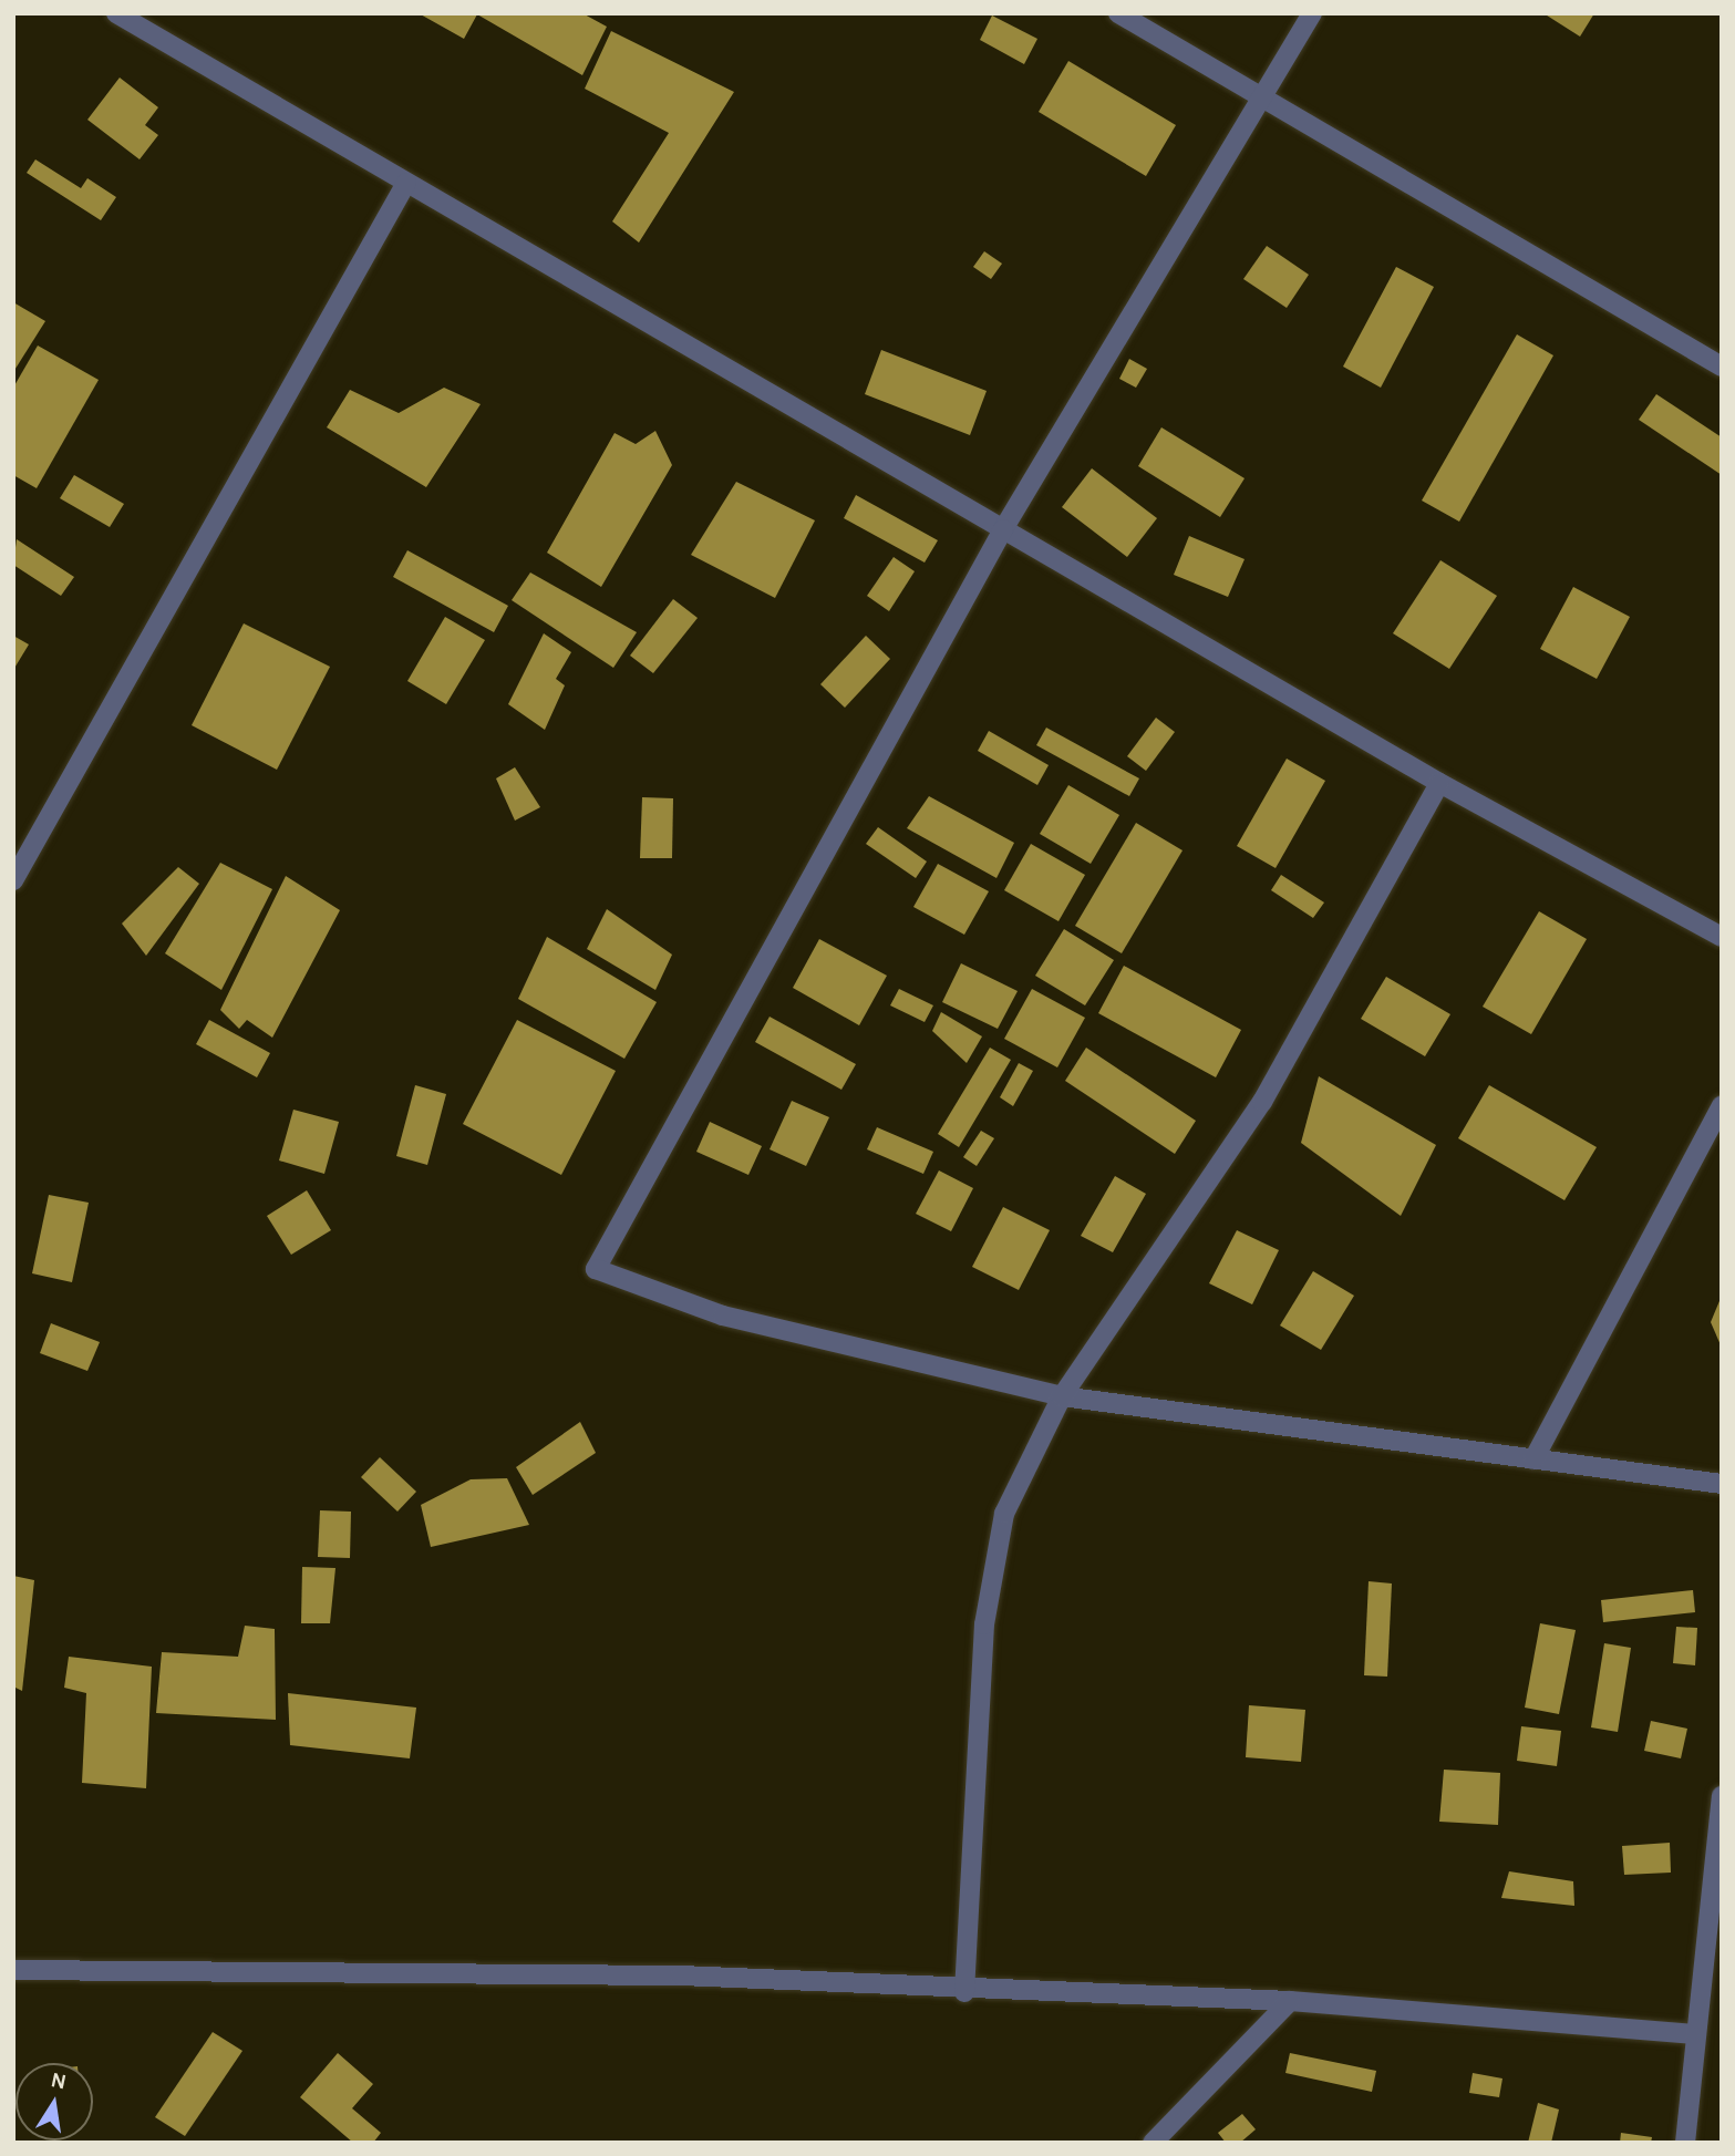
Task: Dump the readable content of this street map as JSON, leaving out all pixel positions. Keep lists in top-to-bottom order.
{
  "north": "top"
}
